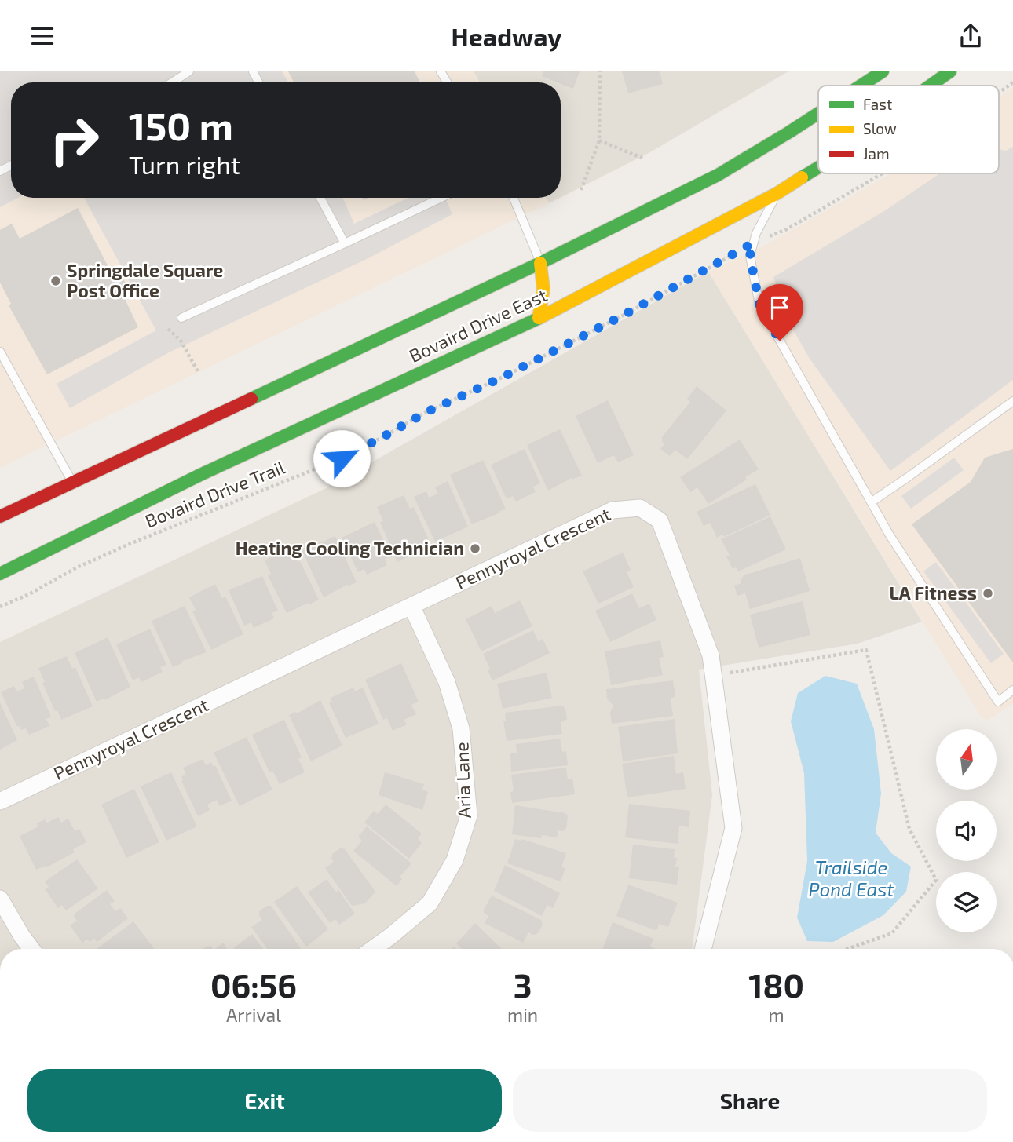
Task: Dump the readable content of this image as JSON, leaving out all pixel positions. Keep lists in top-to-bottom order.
{
  "streets": {
    "main road": ["Bovaird Drive East"],
    "street": ["Pennyroyal Crescent", "Aria Lane"],
    "path": ["Bovaird Drive Trail"]
  },
  "crossings": [
    ["Pennyroyal Crescent", "Aria Lane"]
  ],
  "water": ["Trailside Pond East"],
  "places": ["Springdale Square Post Office", "Heating Cooling Technician", "LA Fitness"],
  "legend": ["Fast", "Slow", "Jam"],
  "north": "top",
  "page": {
    "header": "Headway",
    "turn": ["150 m", "Turn right"],
    "eta": [
      "06:56",
      "Arrival",
      "3",
      "min",
      "180",
      "m"
    ],
    "buttons": ["Exit", "Share"]
  }
}
